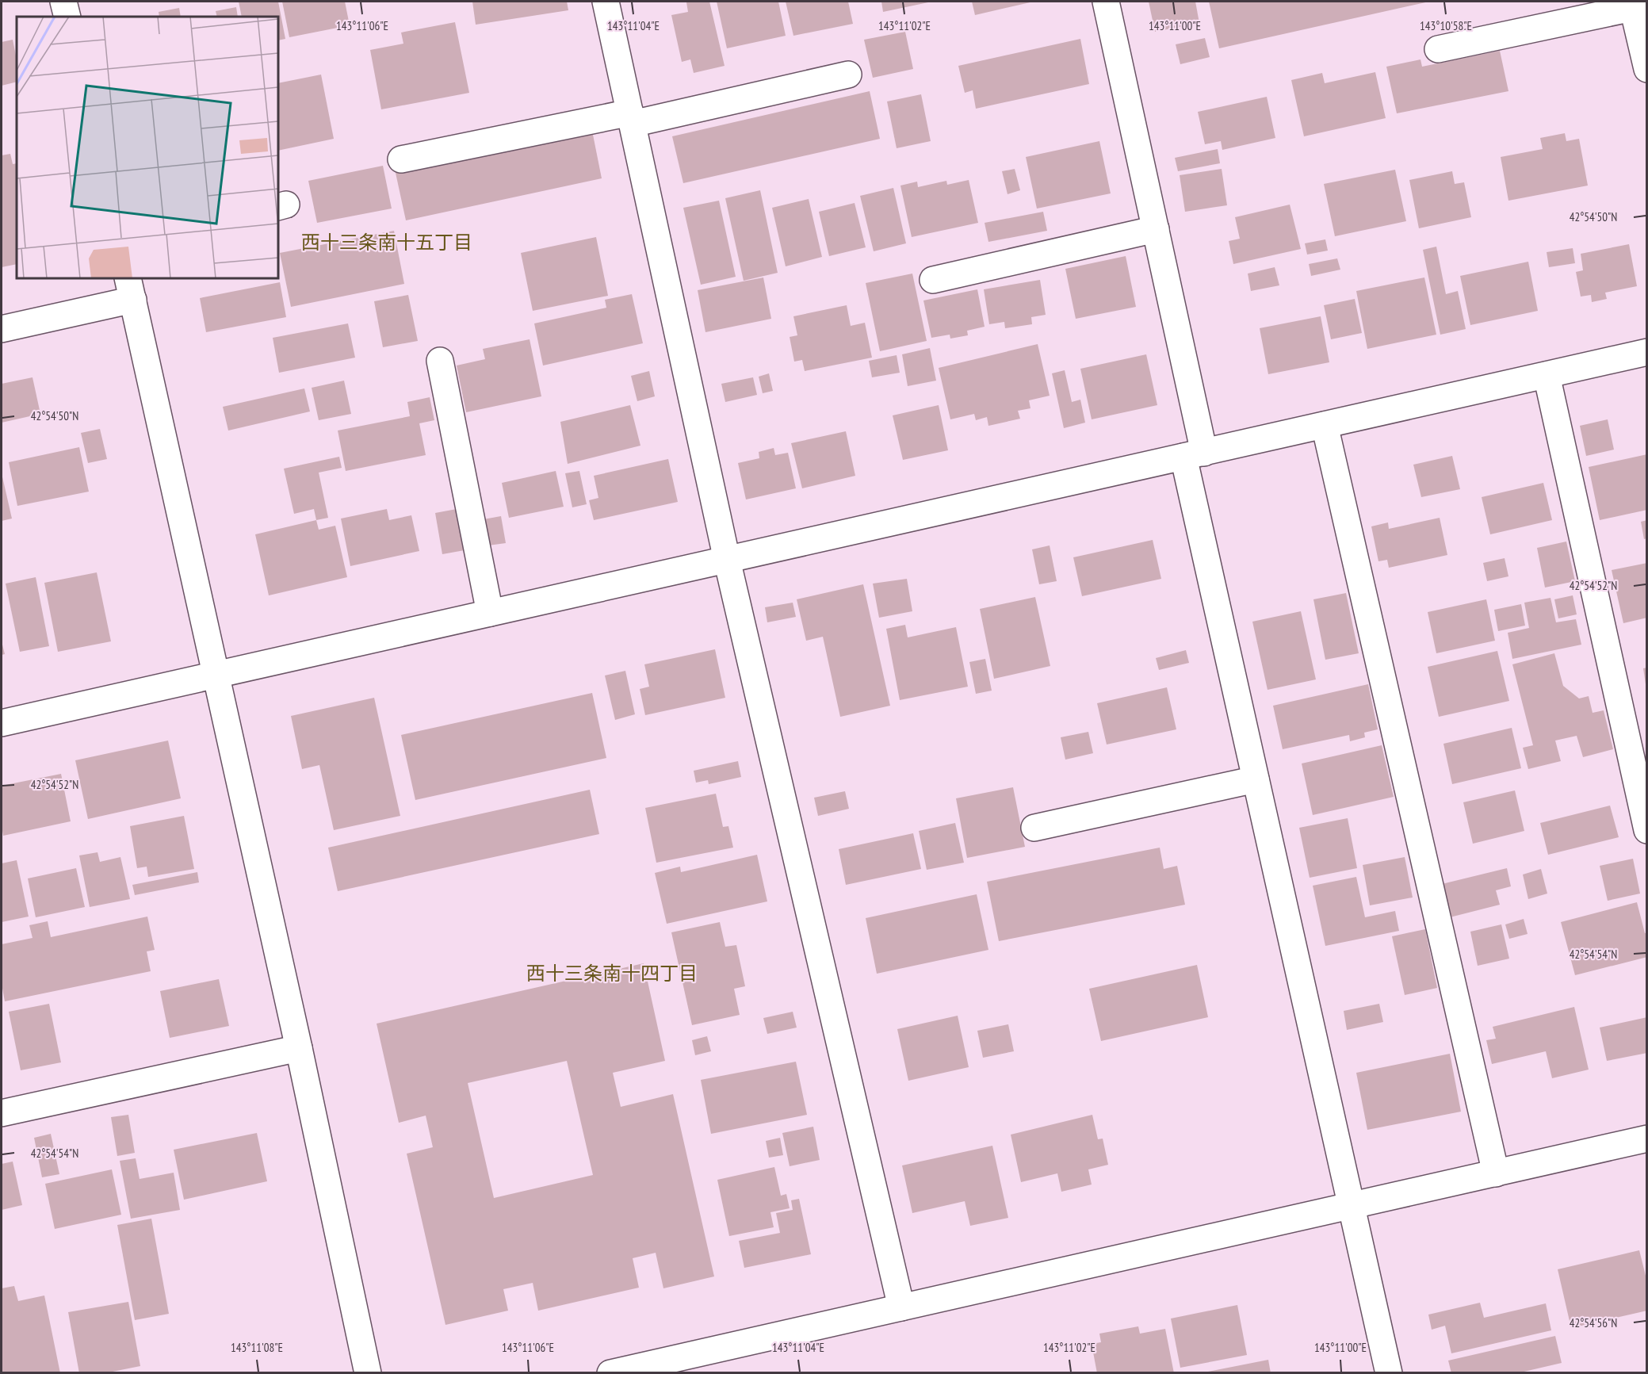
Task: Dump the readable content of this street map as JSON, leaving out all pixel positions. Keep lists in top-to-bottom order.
{
  "districts": ["西十三条南十五丁目", "西十三条南十四丁目"],
  "coordinates": [
    "143°11'06\"E",
    "143°11'04\"E",
    "143°11'02\"E",
    "143°11'00\"E",
    "143°10'58\"E",
    "42°54'50\"N",
    "42°54'52\"N",
    "42°54'54\"N",
    "42°54'56\"N",
    "143°11'08\"E"
  ]
}
